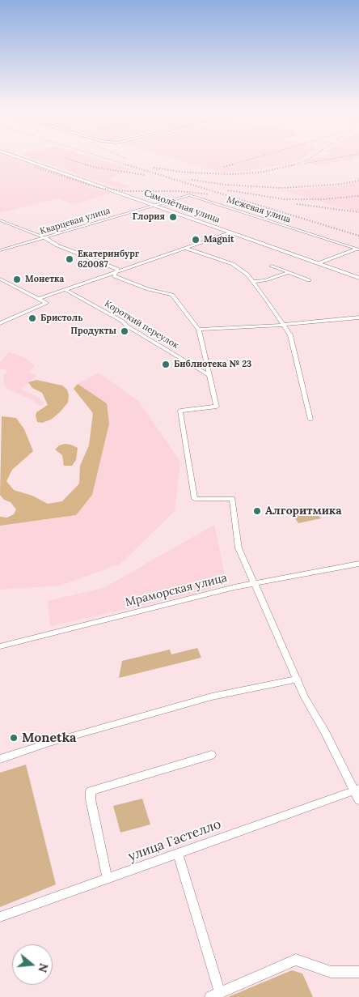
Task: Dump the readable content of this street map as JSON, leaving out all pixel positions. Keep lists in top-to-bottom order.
{
  "streets": {
    "main road": ["Самолётная улица"],
    "street": [
      "Межевая улица",
      "Кварцевая улица",
      "Короткий переулок",
      "Мраморская улица",
      "улица Гастелло"
    ]
  },
  "crossings": [
    ["Самолётная улица", "Межевая улица"],
    ["Самолётная улица", "Кварцевая улица"],
    ["Межевая улица", "Кварцевая улица"]
  ],
  "places": [
    "Глория",
    "Magnit",
    "Екатеринбург 620087",
    "Монетка",
    "Бристоль",
    "Продукты",
    "Библиотека № 23",
    "Алгоритмика",
    "Monetka"
  ],
  "north": "right"
}
